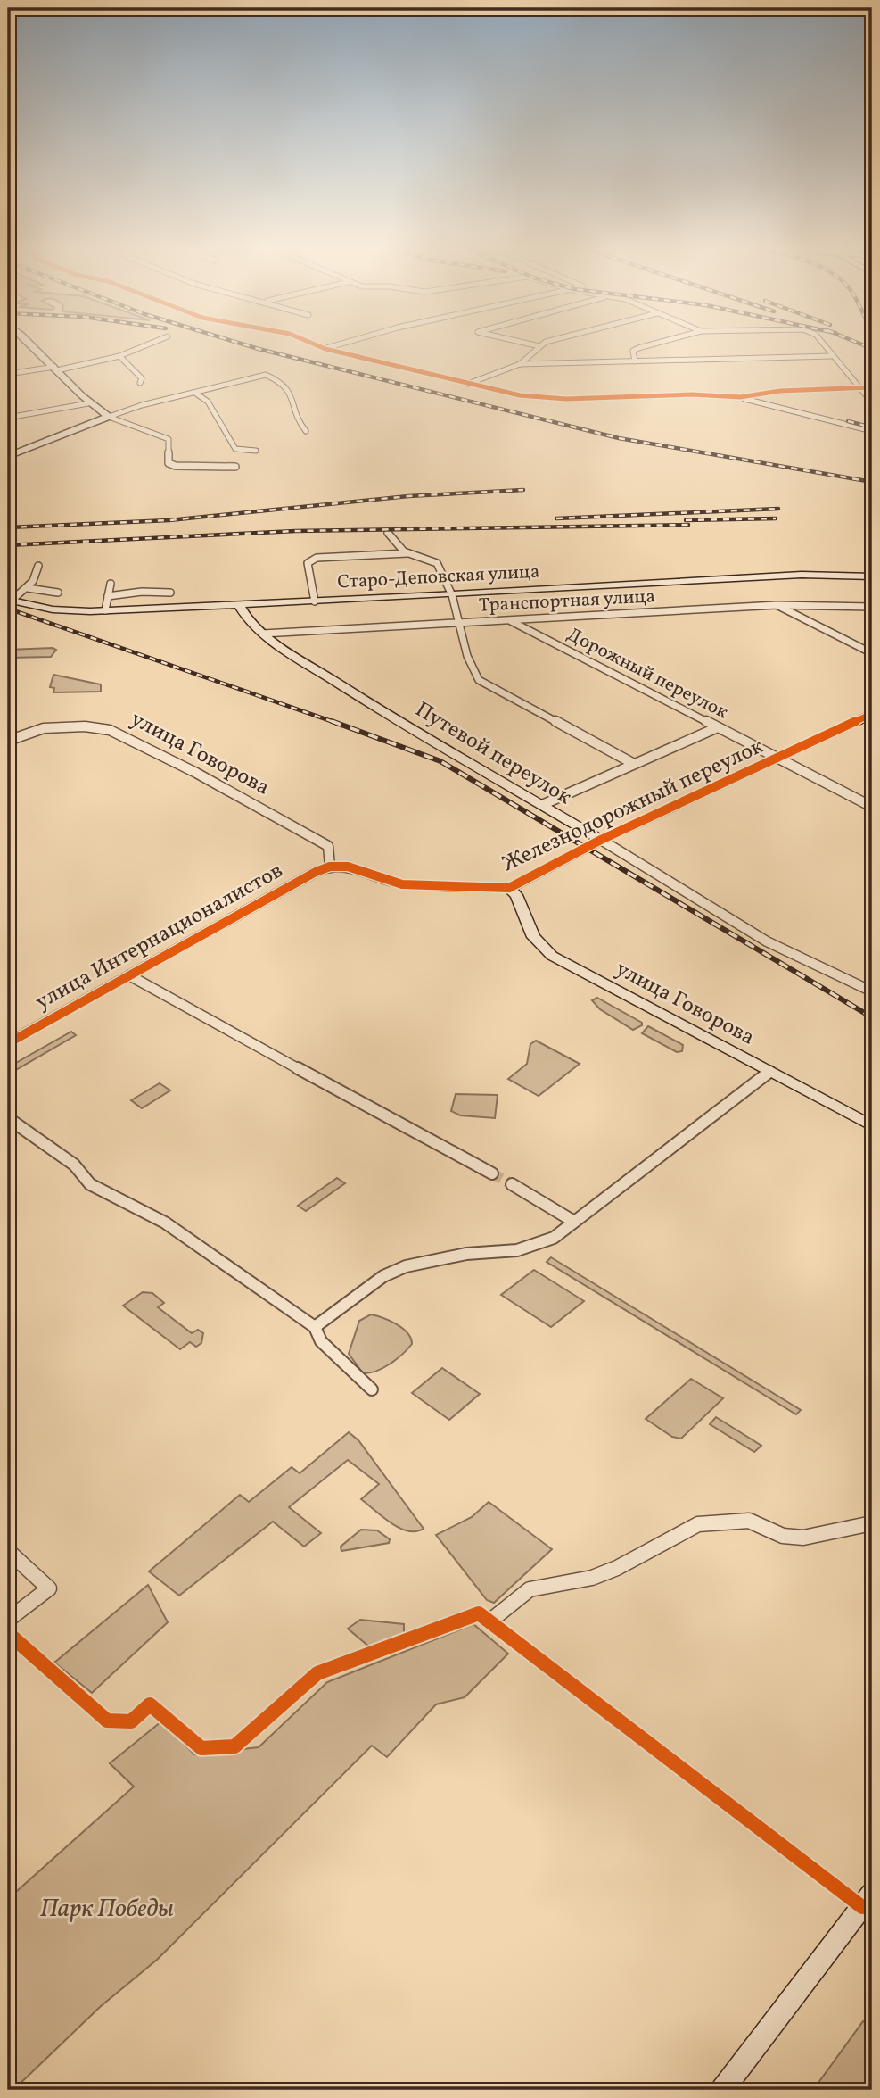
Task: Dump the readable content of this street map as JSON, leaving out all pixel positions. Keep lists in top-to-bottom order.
{
  "streets": {
    "street": [
      "Старо-Деповская улица",
      "Транспортная улица",
      "Дорожный переулок",
      "улица Говорова",
      "Путевой переулок",
      "Железнодорожный переулок",
      "улица Интернационалистов"
    ]
  },
  "crossings": [
    ["Старо-Деповская улица", "Путевой переулок"],
    ["Транспортная улица", "Дорожный переулок"],
    ["Транспортная улица", "Путевой переулок"],
    ["Дорожный переулок", "Железнодорожный переулок"],
    ["улица Говорова", "Железнодорожный переулок"],
    ["улица Говорова", "улица Интернационалистов"],
    ["Путевой переулок", "Железнодорожный переулок"],
    ["Железнодорожный переулок", "улица Интернационалистов"]
  ],
  "parks": ["Парк Победы"]
}
